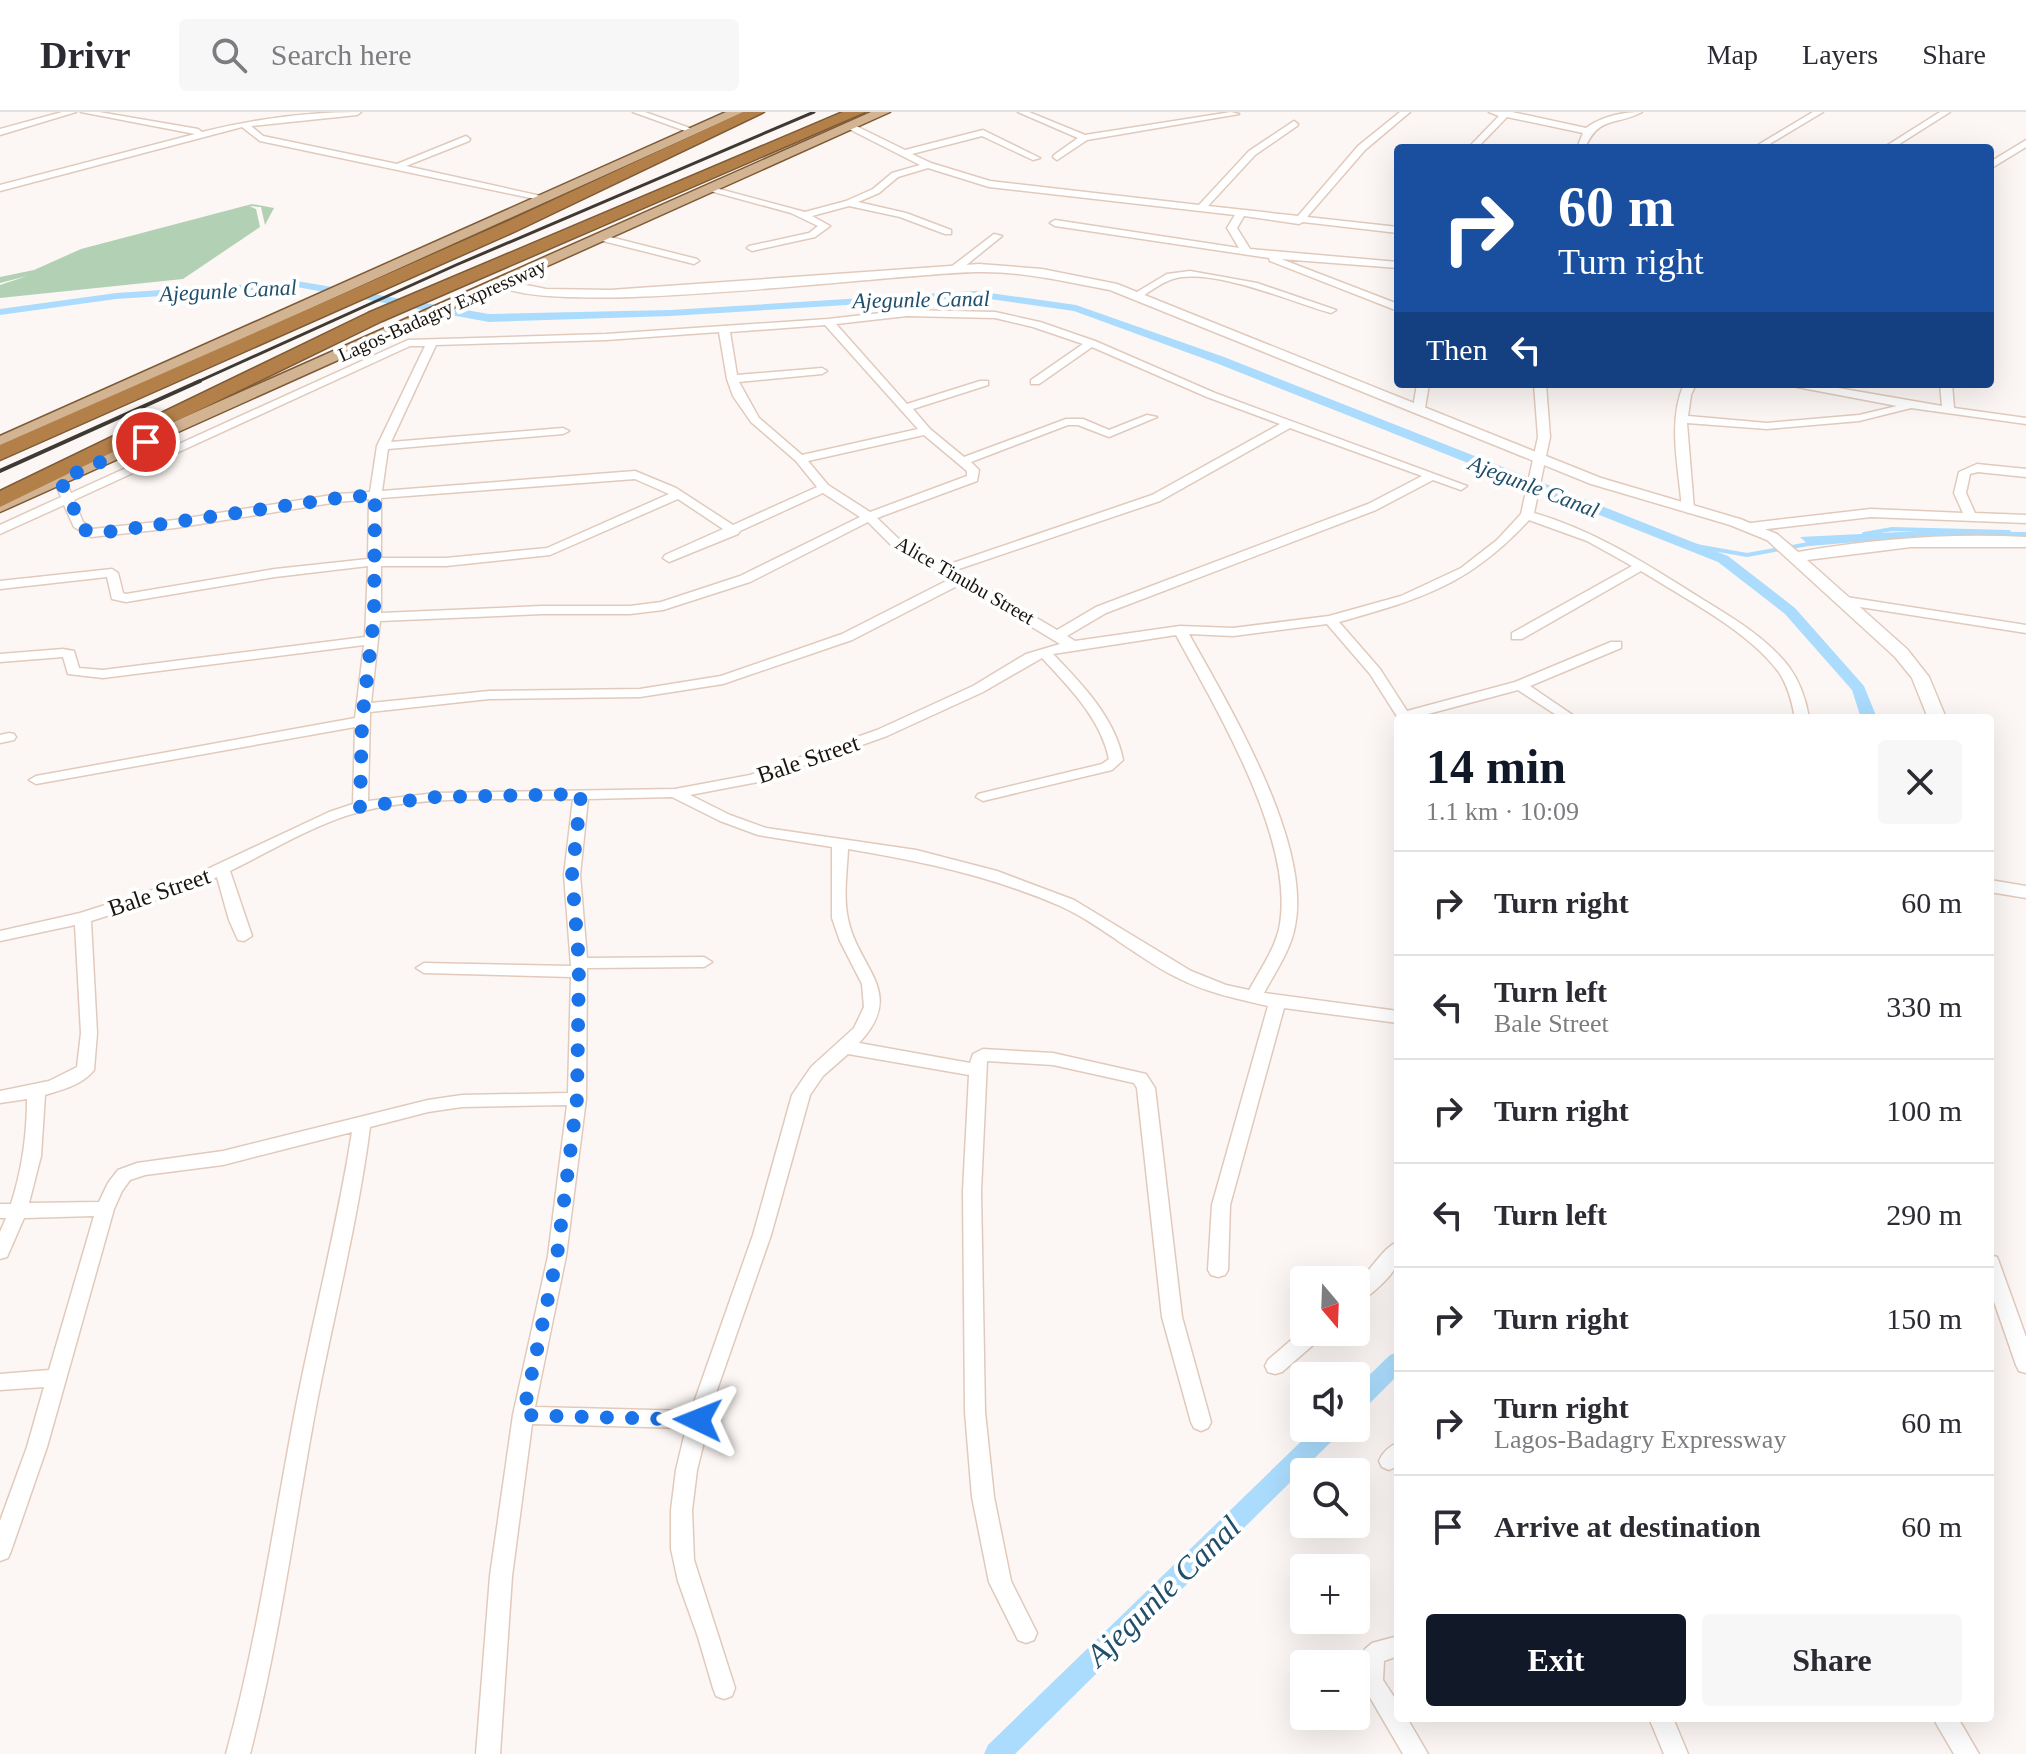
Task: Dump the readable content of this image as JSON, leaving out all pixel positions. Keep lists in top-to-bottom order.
{
  "streets": {
    "highway": ["Lagos-Badagry Expressway"],
    "street": ["Alice Tinubu Street", "Bale Street"]
  },
  "crossings": [
    ["Alice Tinubu Street", "Bale Street"]
  ],
  "water": ["Ajegunle Canal"],
  "north": "bottom",
  "page": {
    "header": "Drivr",
    "search": "Search here",
    "nav": ["Map", "Layers", "Share"],
    "turn": ["60 m", "Turn right"],
    "then": "Then",
    "heading": ["14 min", "1.1 km · 10:09"],
    "list": [
      {
        "name": "Turn right",
        "value": "60 m"
      },
      {
        "name": "Turn left",
        "note": "Bale Street",
        "value": "330 m"
      },
      {
        "name": "Turn right",
        "value": "100 m"
      },
      {
        "name": "Turn left",
        "value": "290 m"
      },
      {
        "name": "Turn right",
        "value": "150 m"
      },
      {
        "name": "Turn right",
        "note": "Lagos-Badagry Expressway",
        "value": "60 m"
      },
      {
        "name": "Arrive at destination",
        "value": "60 m"
      }
    ],
    "map_buttons": ["+", "−"],
    "buttons": ["Exit", "Share"]
  }
}
